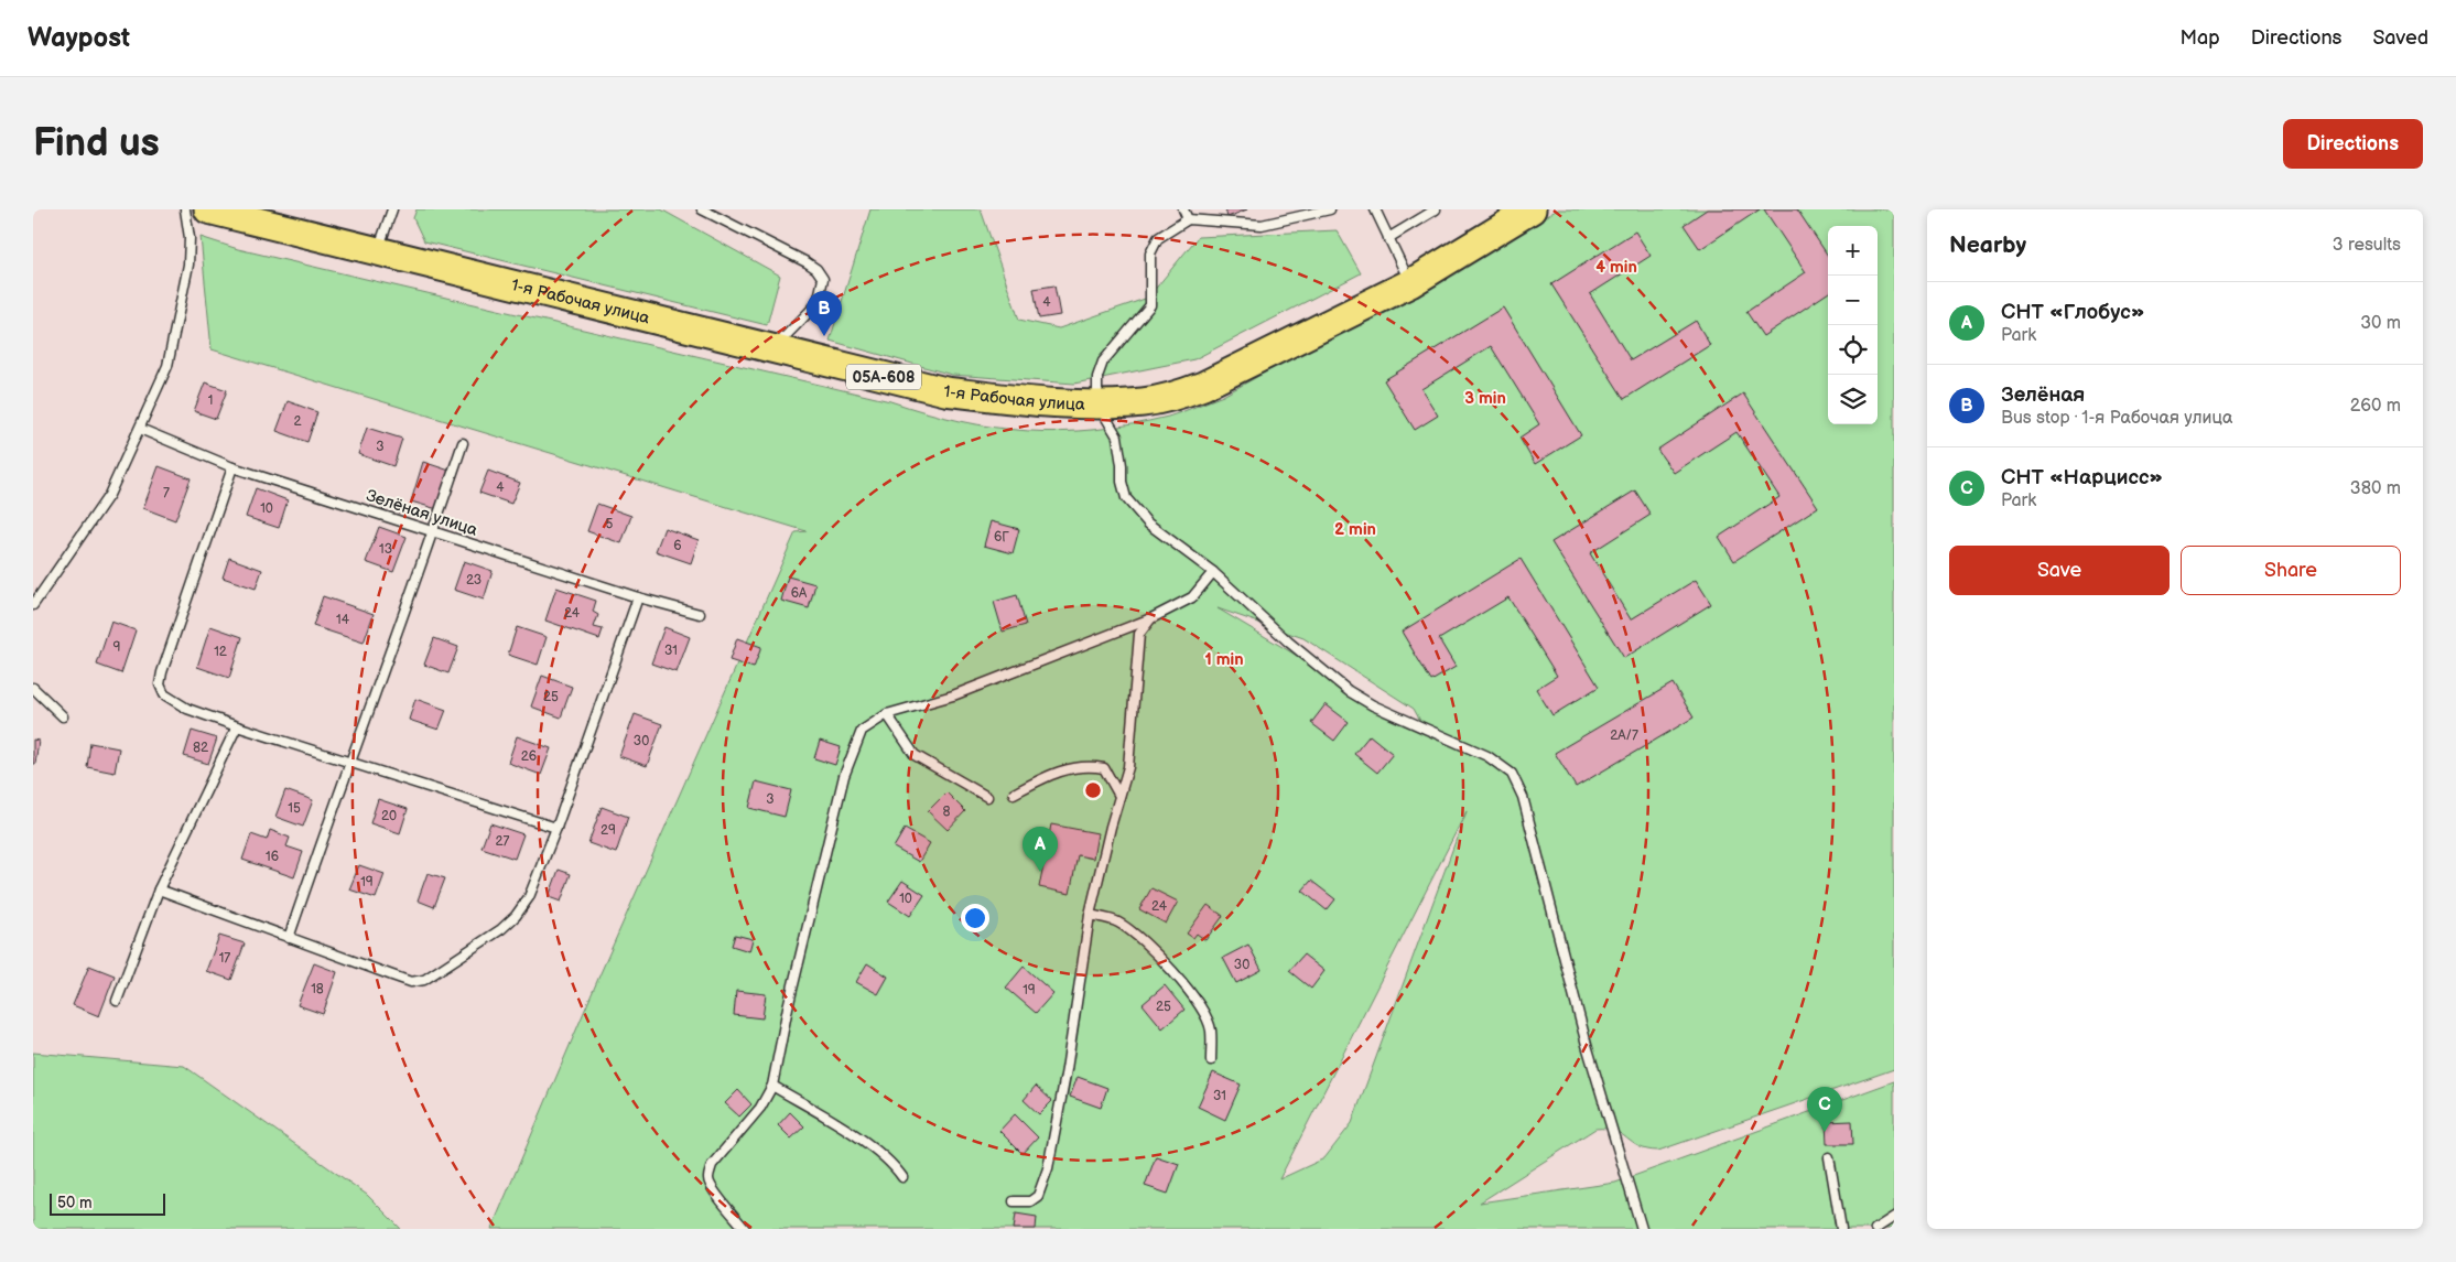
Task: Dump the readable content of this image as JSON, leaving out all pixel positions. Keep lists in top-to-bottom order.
{
  "streets": {
    "main road": ["1-я Рабочая улица", "05А-608"],
    "lane": ["Зелёная улица"]
  },
  "house_numbers": [
    "4",
    "1",
    "2",
    "3",
    "4",
    "7",
    "10",
    "5",
    "6Г",
    "6",
    "13",
    "23",
    "6А",
    "24",
    "14",
    "9",
    "31",
    "12",
    "25",
    "2А/7",
    "30",
    "82",
    "26",
    "3",
    "15",
    "8",
    "20",
    "29",
    "27",
    "16",
    "19",
    "10",
    "24",
    "17",
    "30",
    "18",
    "19",
    "25",
    "31"
  ],
  "scale_bar": "50 m",
  "page": {
    "header": "Waypost",
    "nav": ["Map", "Directions", "Saved"],
    "buttons": [
      "Directions",
      ["Save", "Share"]
    ],
    "title": "Find us",
    "heading": ["Nearby", "3 results"],
    "map_buttons": ["+", "−"],
    "list": [
      {
        "mark": "A",
        "name": "СНТ «Глобус»",
        "note": "Park",
        "value": "30 m"
      },
      {
        "mark": "B",
        "name": "Зелёная",
        "note": "Bus stop · 1-я Рабочая улица",
        "value": "260 m"
      },
      {
        "mark": "C",
        "name": "СНТ «Нарцисс»",
        "note": "Park",
        "value": "380 m"
      }
    ],
    "pins": ["B", "A", "C"],
    "scale": "50 m"
  },
  "rings": [
    "4 min",
    "3 min",
    "2 min",
    "1 min"
  ]
}
